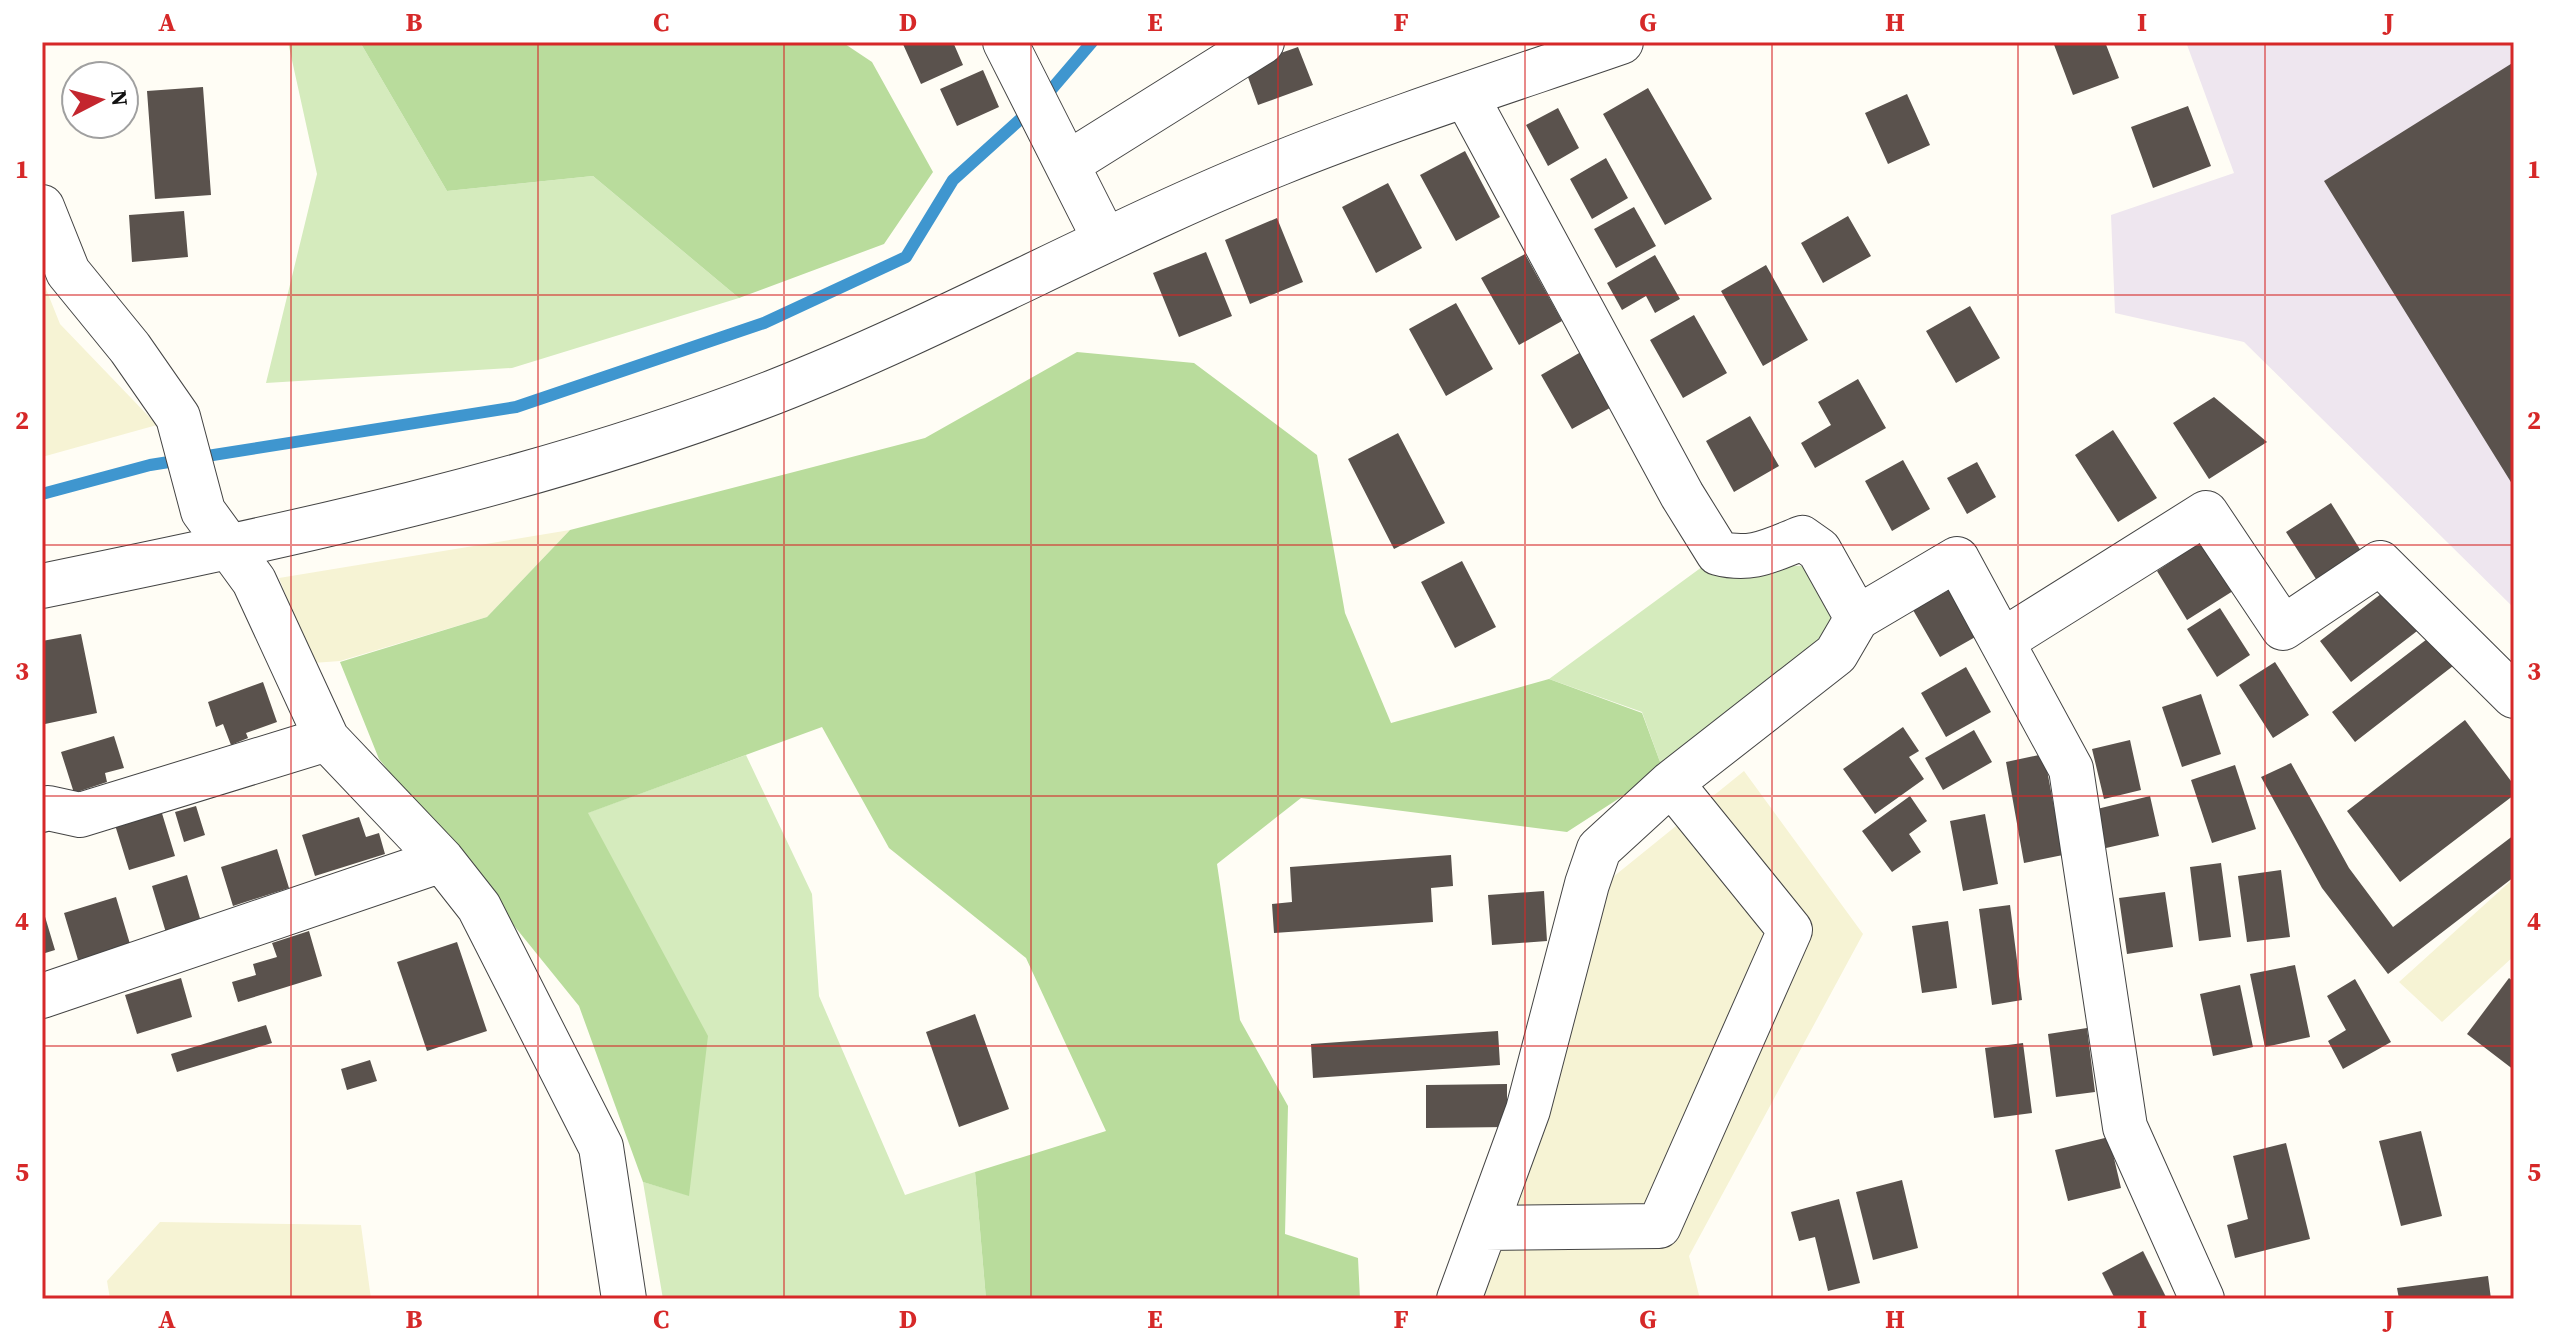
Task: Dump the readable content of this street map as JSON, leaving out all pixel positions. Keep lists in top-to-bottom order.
{
  "north": "right",
  "grid": {
    "columns": [
      "A",
      "B",
      "C",
      "D",
      "E",
      "F",
      "G",
      "H",
      "I",
      "J"
    ],
    "rows": [
      "1",
      "2",
      "3",
      "4",
      "5"
    ]
  }
}
